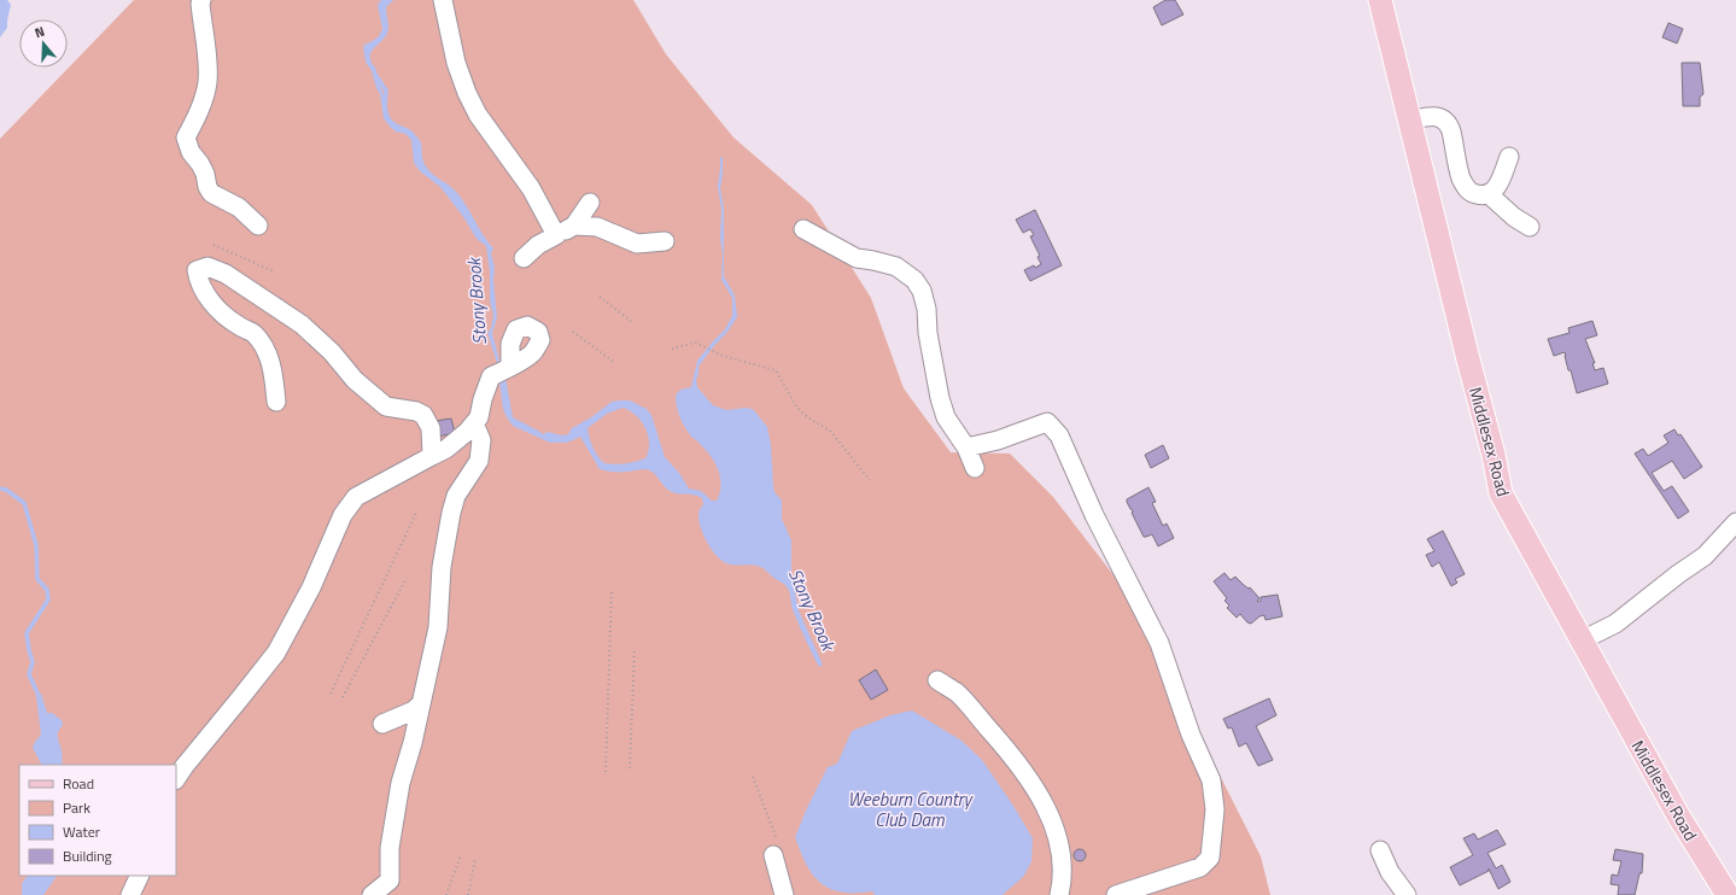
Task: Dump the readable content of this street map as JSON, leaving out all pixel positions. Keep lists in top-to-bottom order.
{
  "streets": {
    "main road": ["Middlesex Road"]
  },
  "water": ["Stony Brook", "Weeburn Country Club Dam"],
  "legend": [
    "Road",
    "Park",
    "Water",
    "Building"
  ],
  "north": "top"
}
